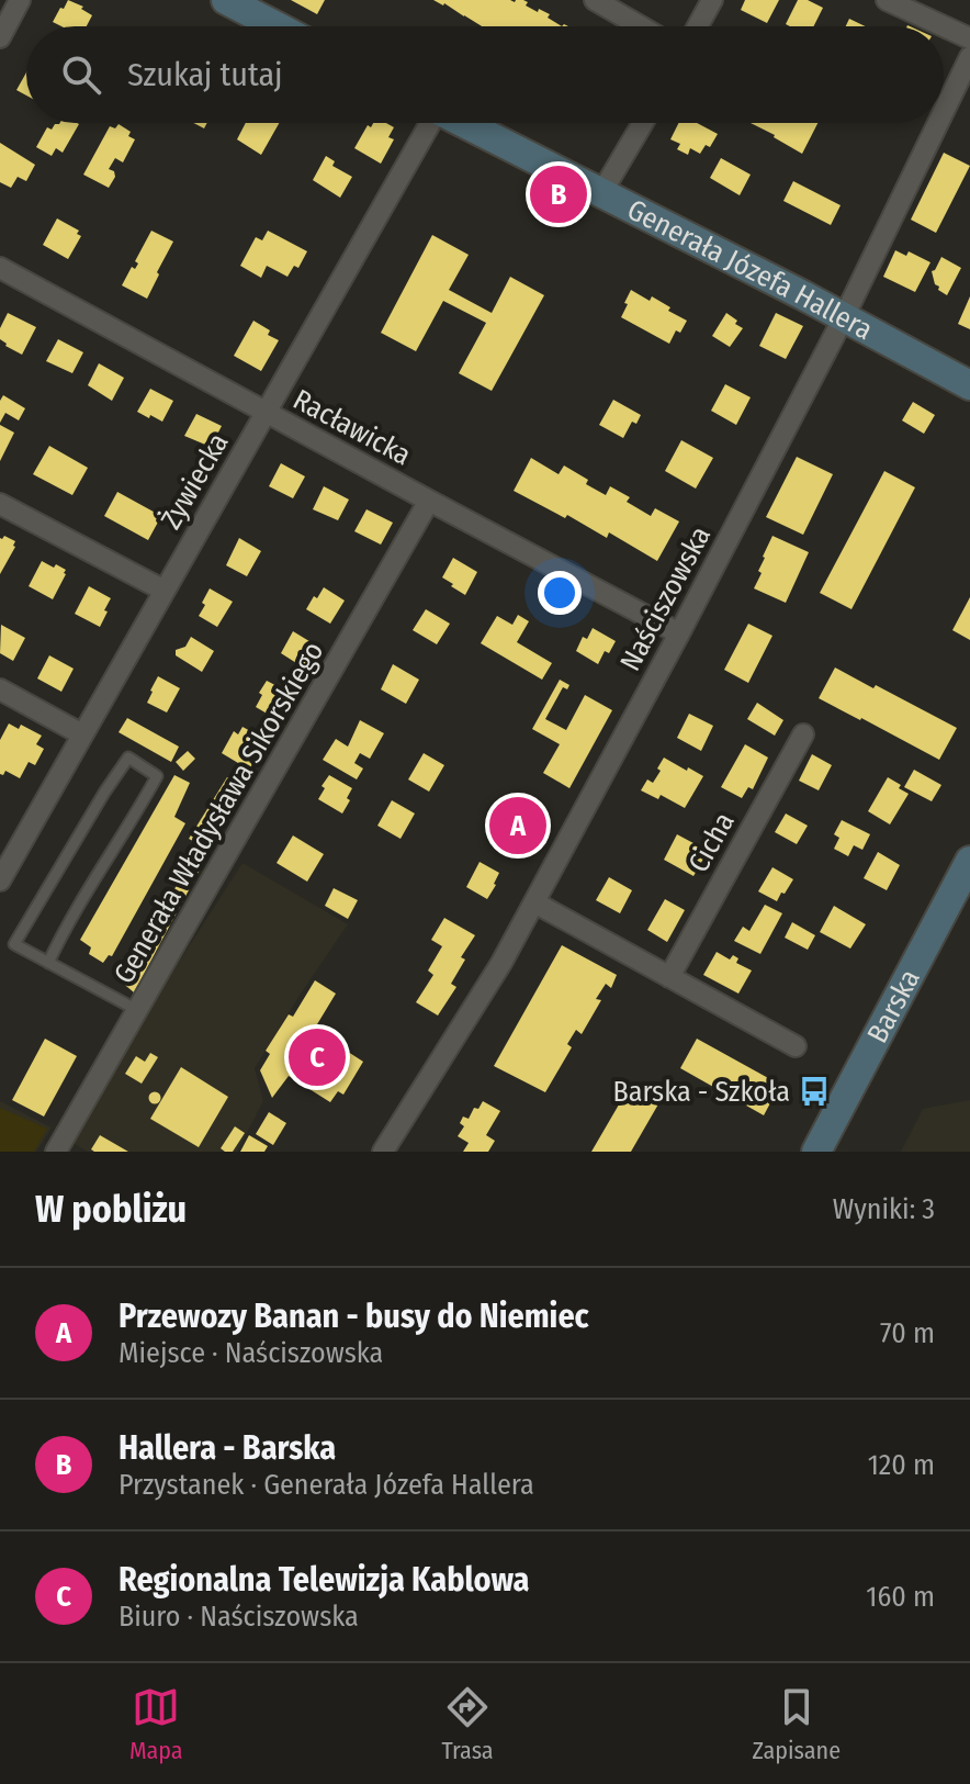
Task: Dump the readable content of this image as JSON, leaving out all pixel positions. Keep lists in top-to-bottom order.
{
  "streets": {
    "street": [
      "Generała Józefa Hallera",
      "Racławicka",
      "Żywiecka",
      "Naściszowska",
      "Generała Władysława Sikorskiego",
      "Cicha",
      "Barska"
    ]
  },
  "crossings": [
    ["Generała Józefa Hallera", "Naściszowska"],
    ["Racławicka", "Żywiecka"],
    ["Racławicka", "Naściszowska"],
    ["Racławicka", "Generała Władysława Sikorskiego"]
  ],
  "places": {
    "bus stop": ["Barska - Szkoła"]
  },
  "page": {
    "search": "Szukaj tutaj",
    "pins": ["B", "A", "C"],
    "heading": ["W pobliżu", "Wyniki: 3"],
    "list": [
      {
        "mark": "A",
        "name": "Przewozy Banan - busy do Niemiec",
        "note": "Miejsce · Naściszowska",
        "value": "70 m"
      },
      {
        "mark": "B",
        "name": "Hallera - Barska",
        "note": "Przystanek · Generała Józefa Hallera",
        "value": "120 m"
      },
      {
        "mark": "C",
        "name": "Regionalna Telewizja Kablowa",
        "note": "Biuro · Naściszowska",
        "value": "160 m"
      }
    ],
    "nav": ["Mapa", "Trasa", "Zapisane"]
  }
}
